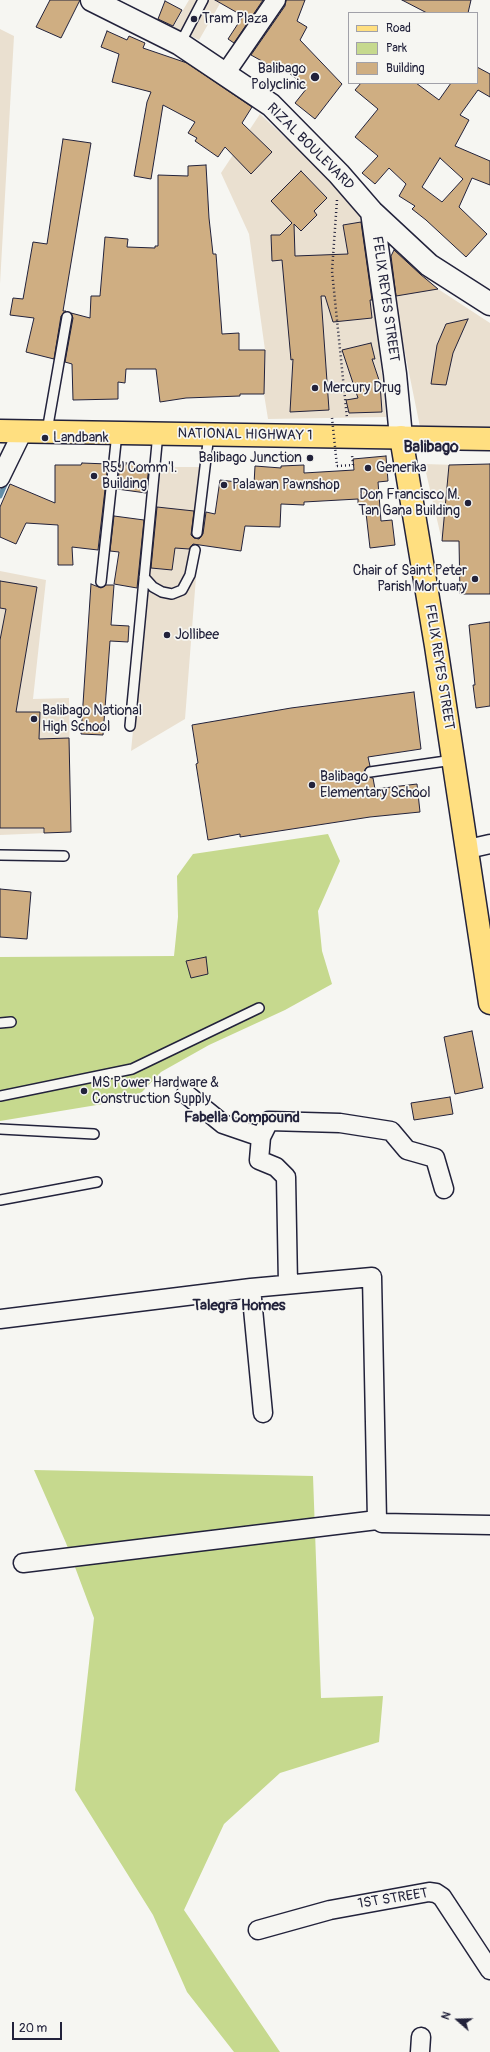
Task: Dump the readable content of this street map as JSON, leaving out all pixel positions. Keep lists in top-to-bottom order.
{
  "streets": {
    "main road": ["RIZAL BOULEVARD", "FELIX REYES STREET", "NATIONAL HIGHWAY 1"],
    "street": ["1ST STREET"]
  },
  "crossings": [
    ["RIZAL BOULEVARD", "FELIX REYES STREET"],
    ["FELIX REYES STREET", "NATIONAL HIGHWAY 1"]
  ],
  "districts": ["Balibago", "Fabella Compound", "Talegra Homes"],
  "places": [
    "Tram Plaza",
    "Balibago Polyclinic",
    "Mercury Drug",
    "Landbank",
    "Balibago Junction",
    "Generika",
    "R5J Comm'l. Building",
    "Palawan Pawnshop",
    "Don Francisco M. Tan Gana Building",
    "Chair of Saint Peter Parish Mortuary",
    "Jollibee",
    "Balibago National High School",
    "Balibago Elementary School",
    "MS Power Hardware & Construction Supply"
  ],
  "legend": ["Road", "Park", "Building"],
  "scale_bar": "20 m",
  "north": "left"
}
